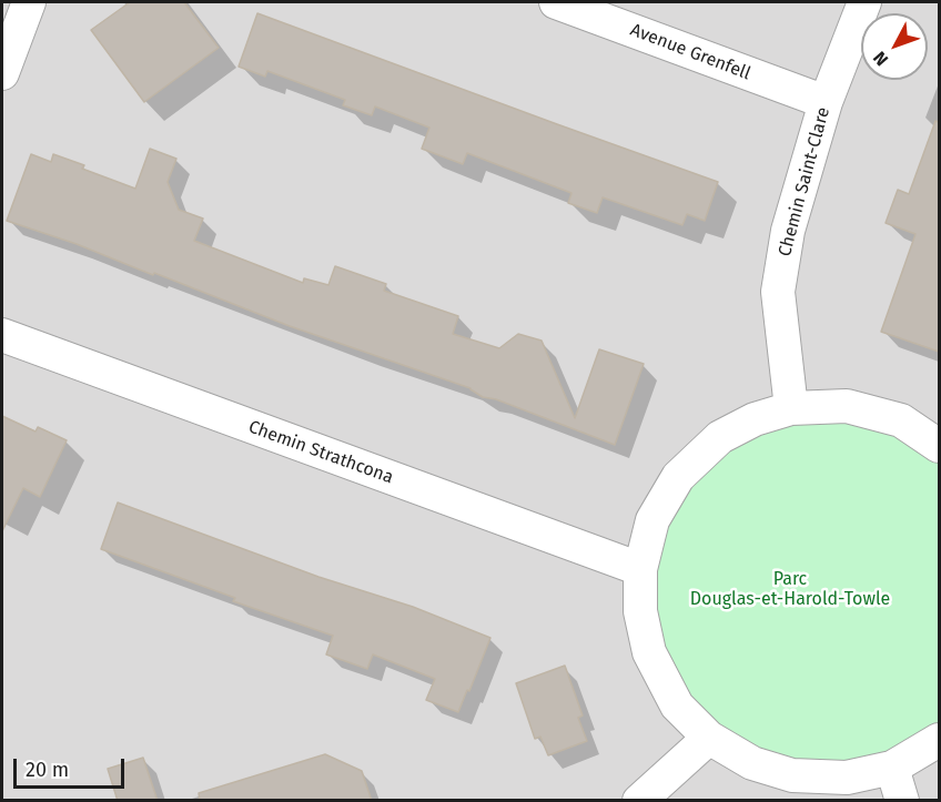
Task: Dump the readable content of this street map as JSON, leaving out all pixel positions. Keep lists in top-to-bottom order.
{
  "streets": {
    "street": ["Avenue Grenfell", "Chemin Saint-Clare", "Chemin Strathcona"]
  },
  "crossings": [
    ["Avenue Grenfell", "Chemin Saint-Clare"]
  ],
  "parks": ["Parc Douglas-et-Harold-Towle"],
  "scale_bar": "20 m",
  "north": "bottom left"
}
